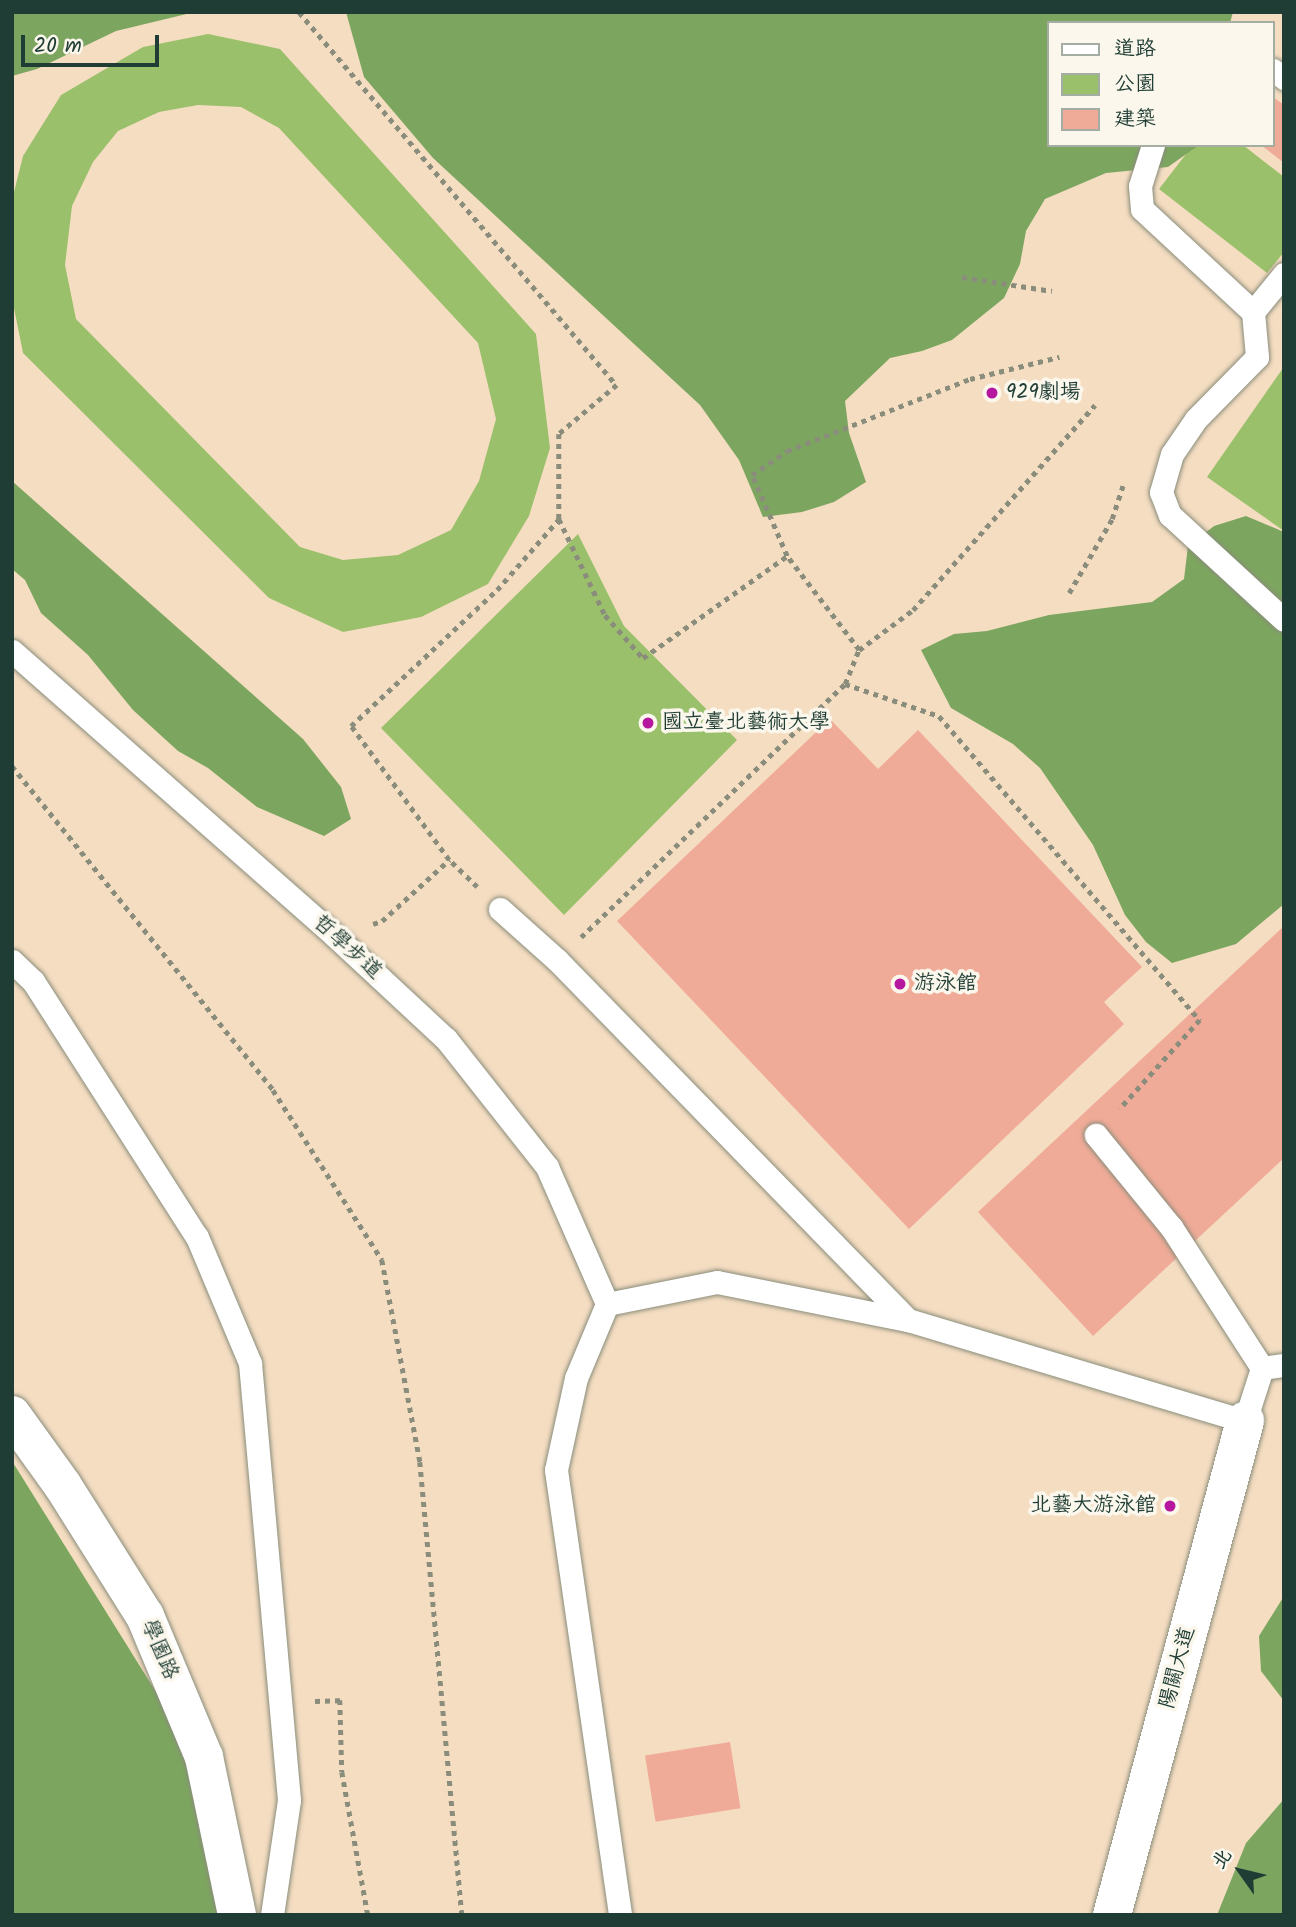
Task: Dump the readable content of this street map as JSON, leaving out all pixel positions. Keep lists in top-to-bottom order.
{
  "streets": {
    "street": ["學園路", "陽關大道"],
    "lane": ["哲學步道"]
  },
  "places": [
    "929劇場",
    "國立臺北藝術大學",
    "游泳館",
    "北藝大游泳館"
  ],
  "legend": ["道路", "公園", "建築"],
  "scale_bar": "20 m",
  "north": "top left"
}
